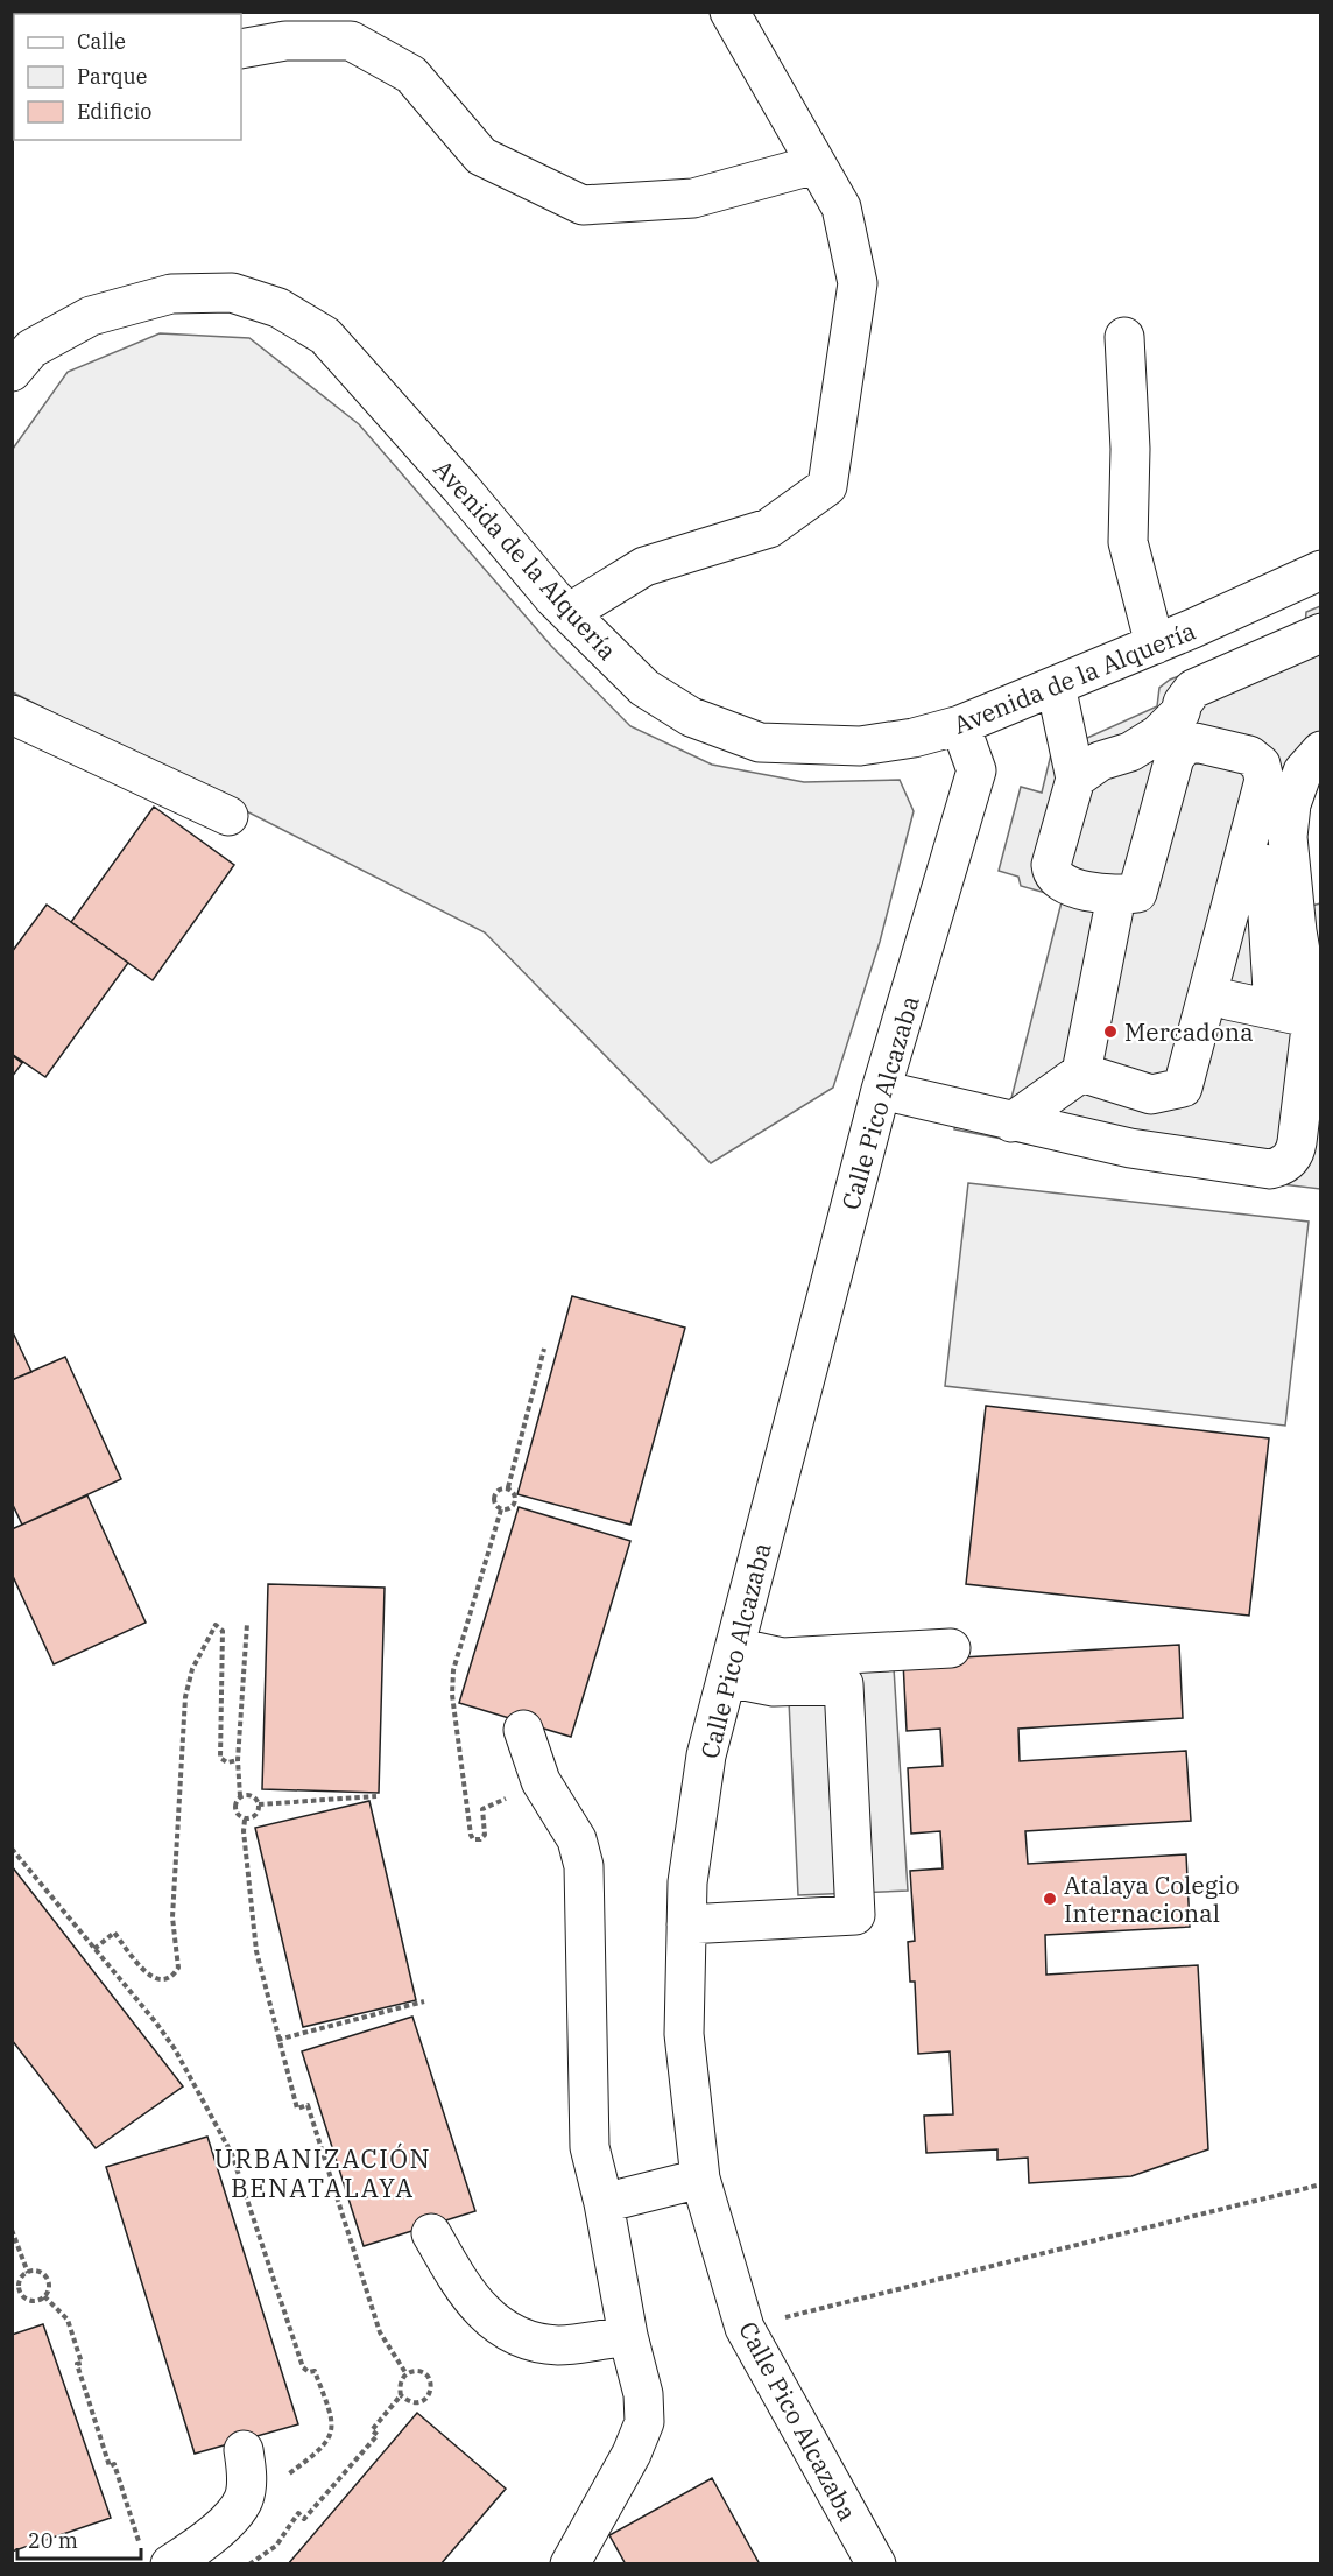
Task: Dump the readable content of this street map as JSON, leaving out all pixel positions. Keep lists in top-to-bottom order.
{
  "streets": {
    "street": ["Avenida de la Alquería", "Calle Pico Alcazaba"]
  },
  "crossings": [
    ["Avenida de la Alquería", "Calle Pico Alcazaba"]
  ],
  "districts": ["URBANIZACIÓN BENATALAYA"],
  "places": ["Mercadona", "Atalaya Colegio Internacional"],
  "legend": ["Calle", "Parque", "Edificio"],
  "scale_bar": "20 m"
}
